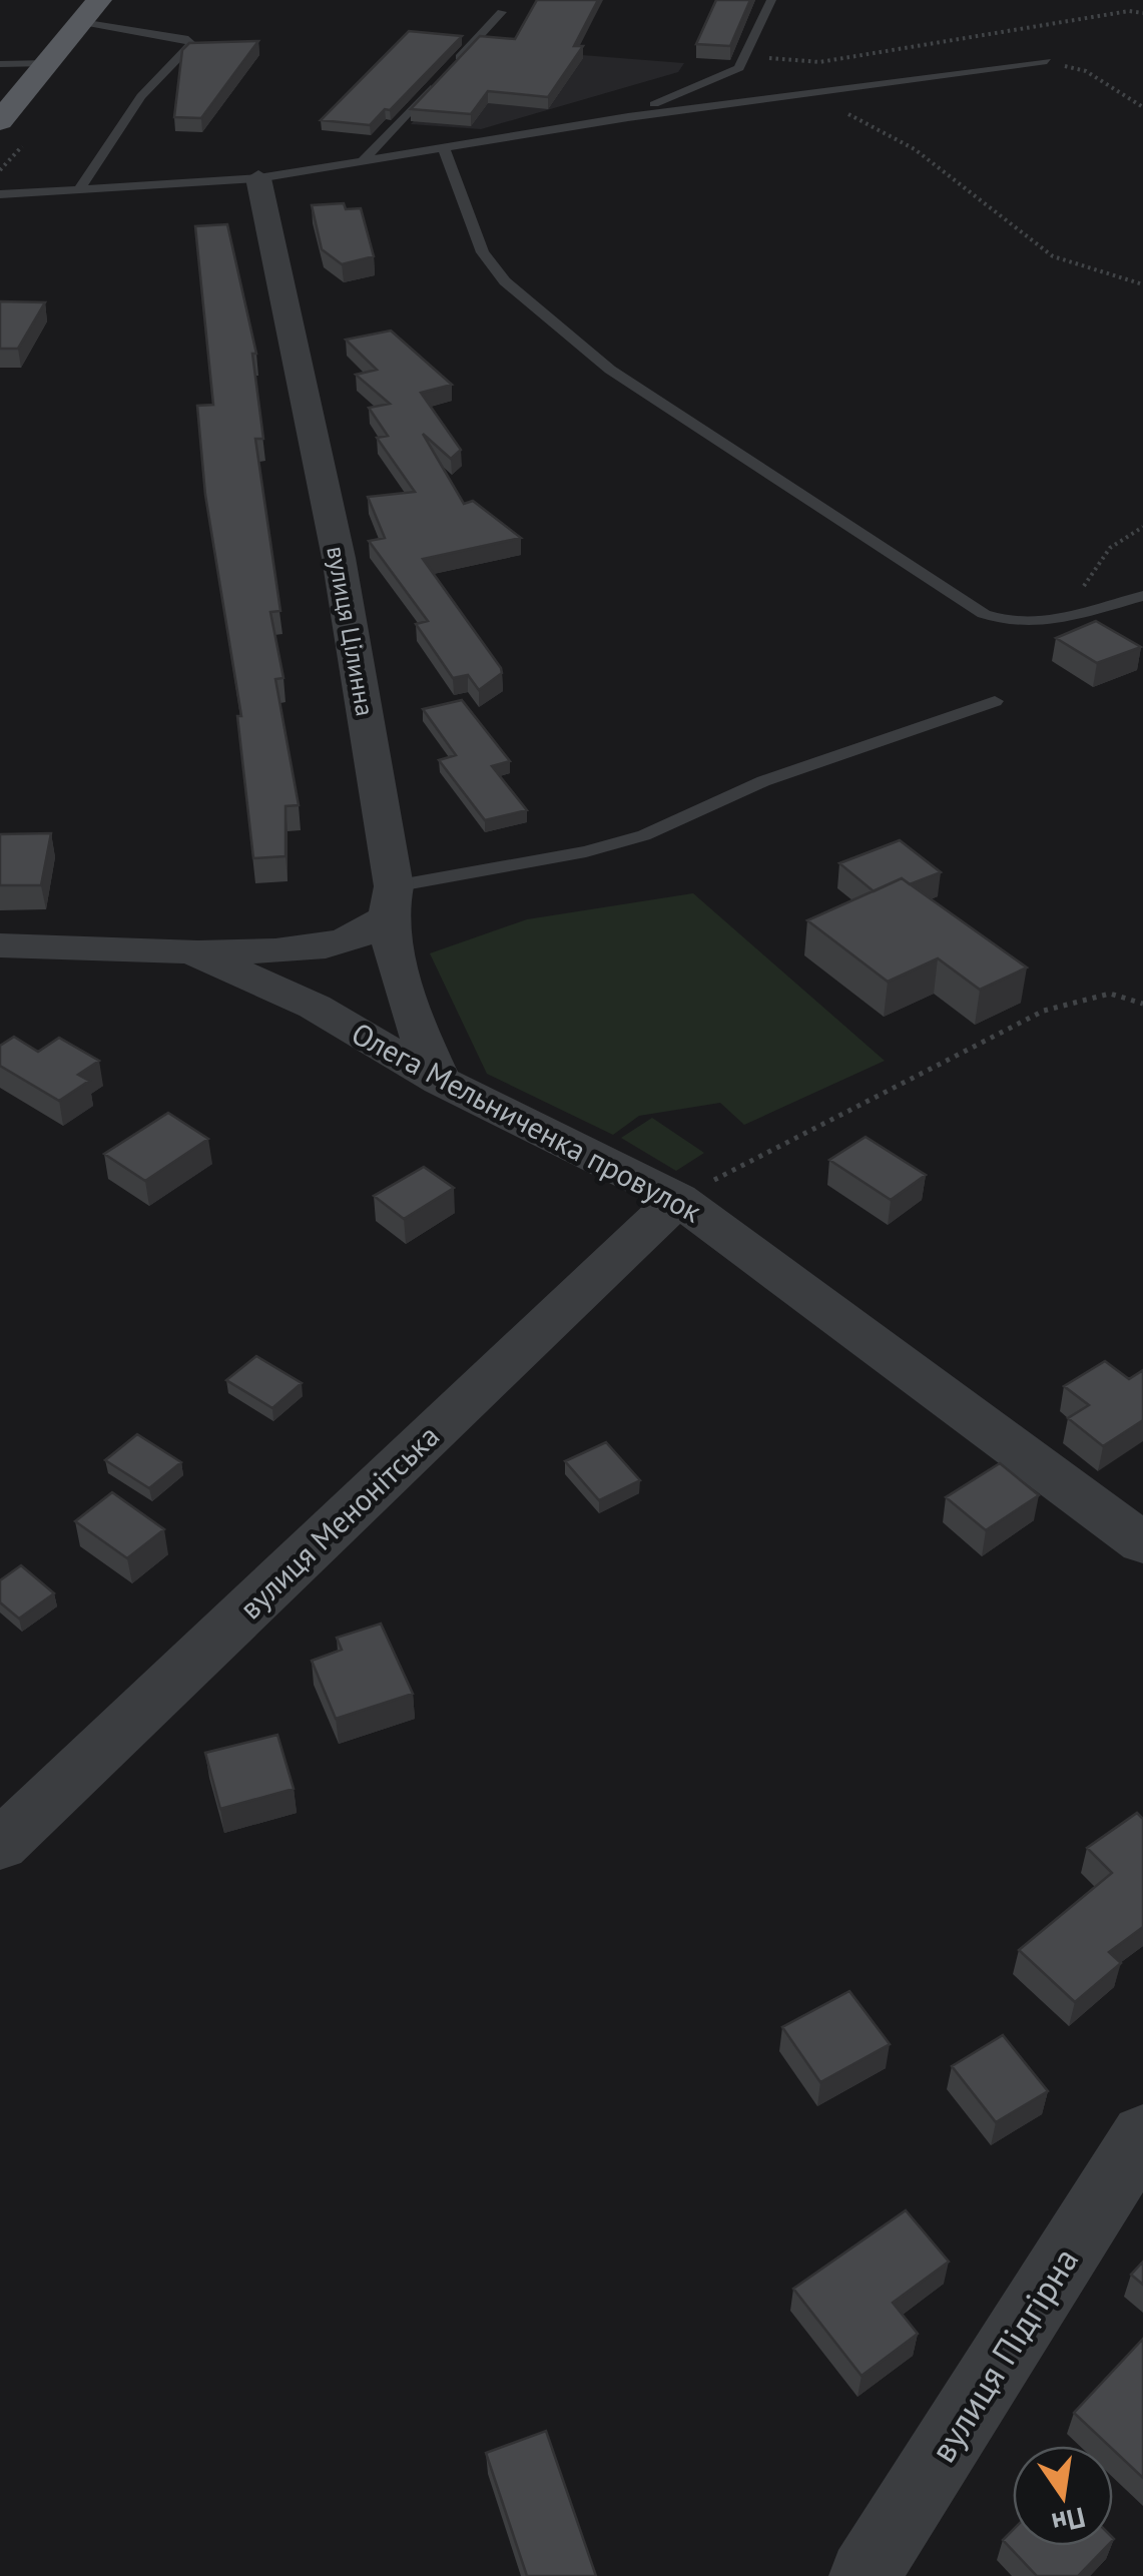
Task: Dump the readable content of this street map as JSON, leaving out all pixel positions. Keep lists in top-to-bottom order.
{
  "streets": {
    "street": [
      "вулиця Цілинна",
      "Олега Мельниченка провулок",
      "вулиця Менонітська",
      "вулиця Підгірна"
    ]
  },
  "crossings": [
    ["вулиця Цілинна", "Олега Мельниченка провулок"],
    ["Олега Мельниченка провулок", "вулиця Менонітська"]
  ],
  "north": "bottom"
}
